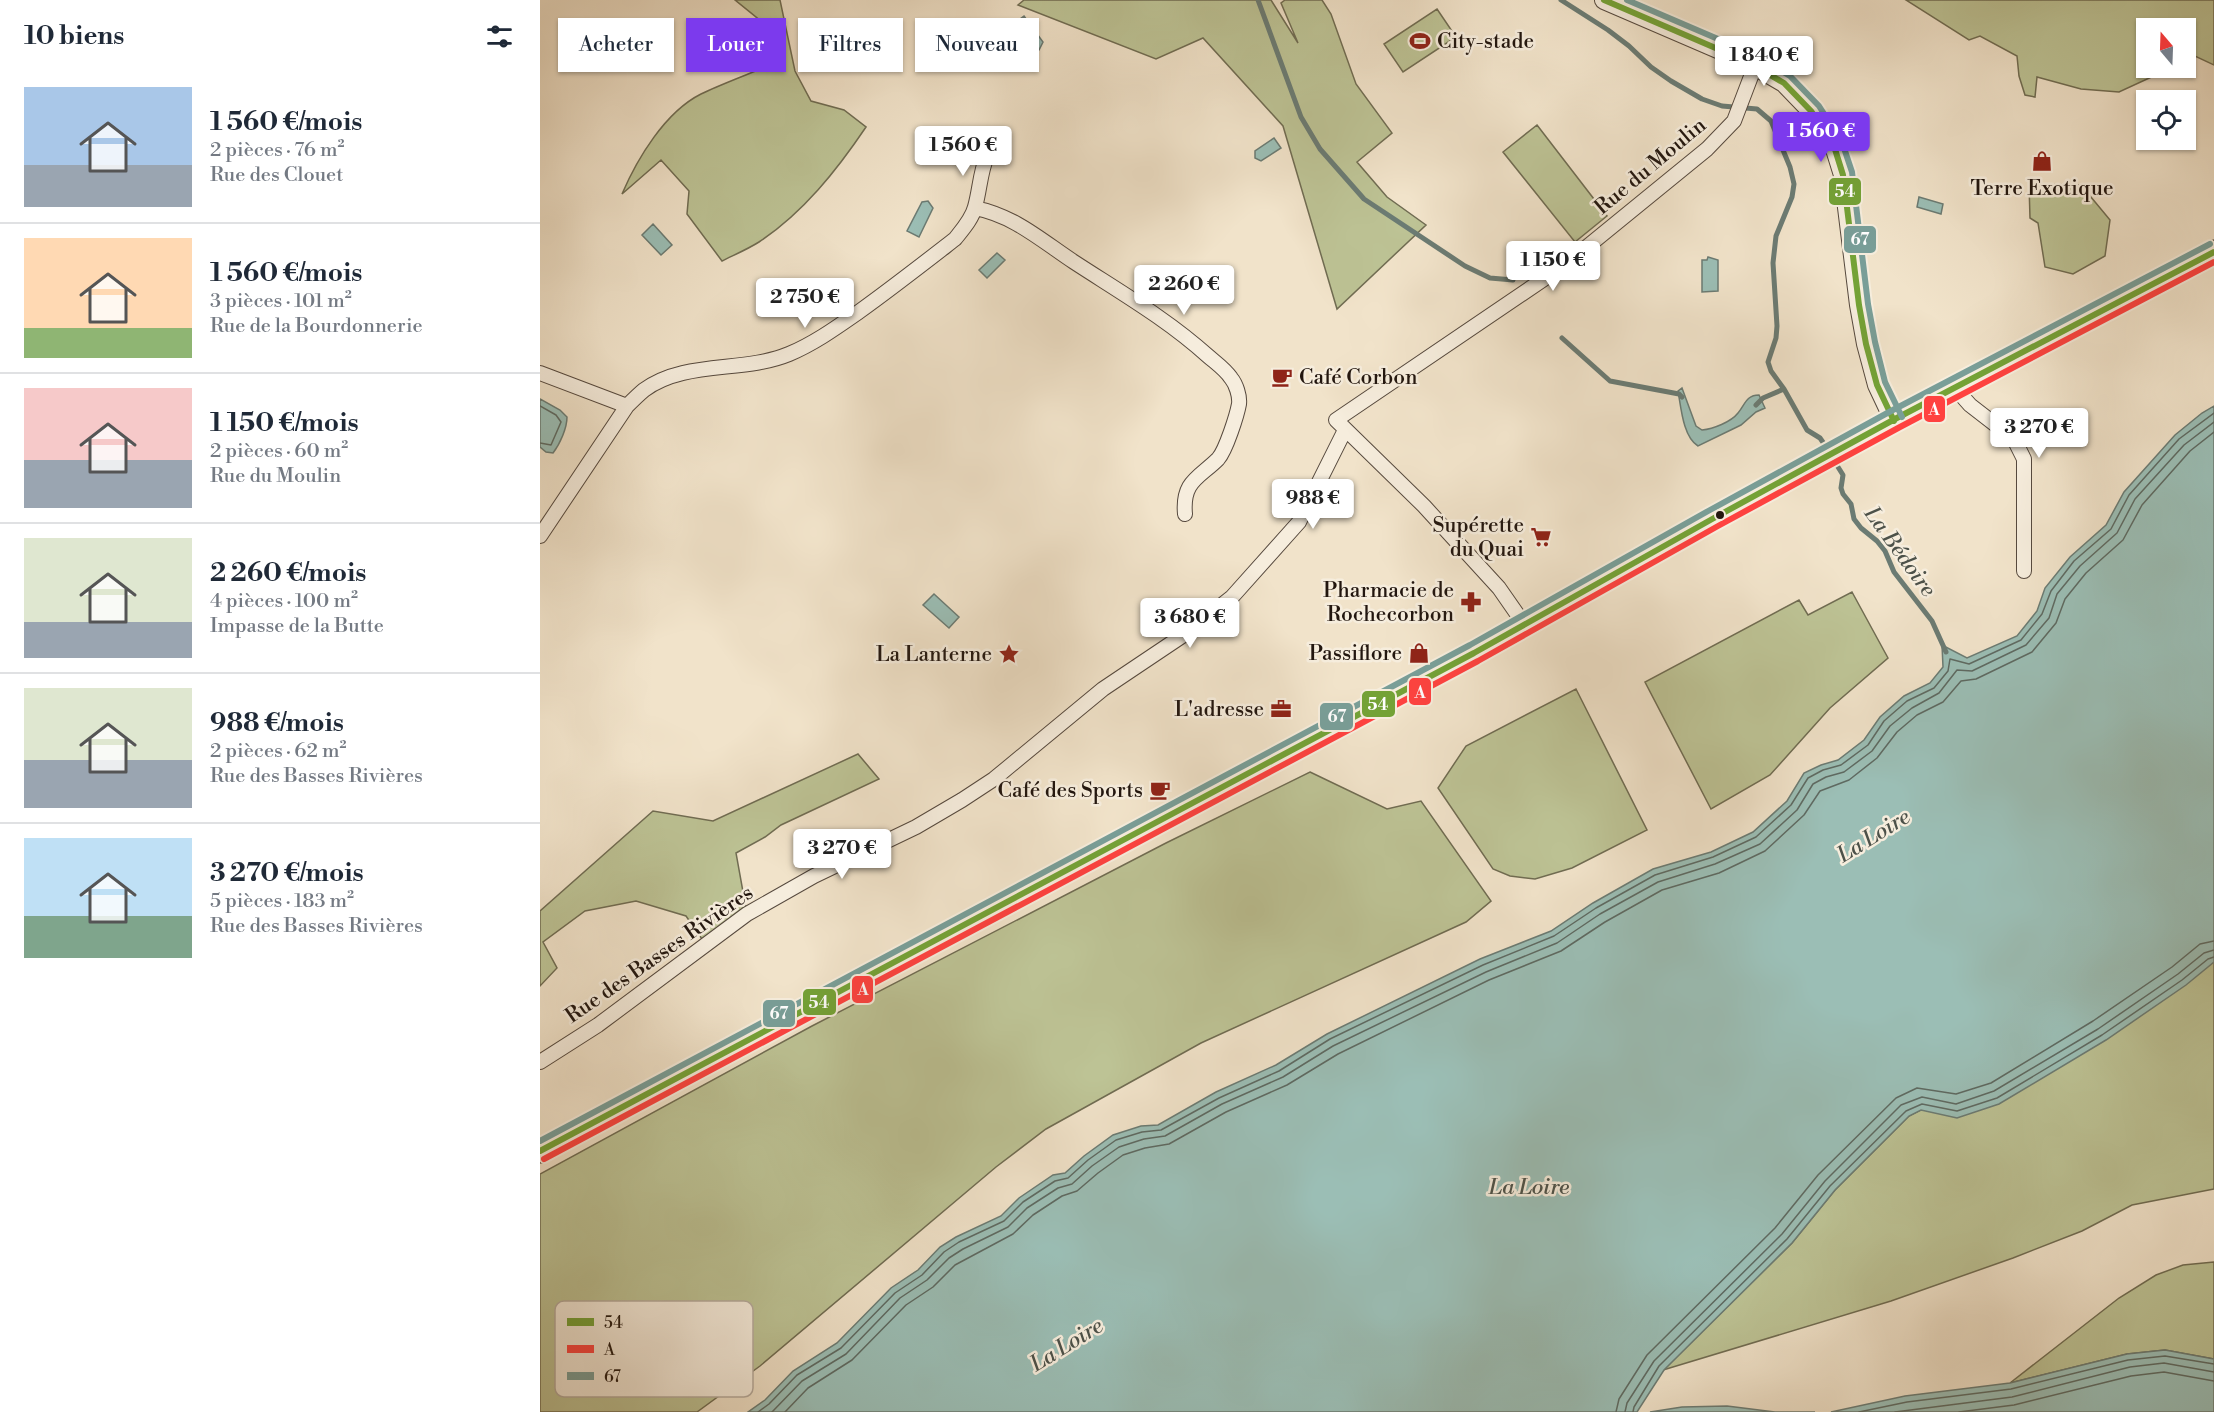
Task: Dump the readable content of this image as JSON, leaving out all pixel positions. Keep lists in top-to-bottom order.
{
  "streets": {
    "street": ["Rue du Moulin", "Rue des Basses Rivières"]
  },
  "crossings": [
    ["Rue du Moulin", "Rue des Basses Rivières"]
  ],
  "water": ["La Bédoire", "La Loire"],
  "places": {
    "sports": ["City-stade"],
    "shop": ["Terre Exotique", "Passiflore"],
    "cafe": ["Café Corbon", "Café des Sports"],
    "supermarket": ["Supérette du Quai"],
    "pharmacy": ["Pharmacie de Rochecorbon"],
    "place": ["La Lanterne"],
    "office": ["L'adresse"]
  },
  "lines": ["transit line 54", "transit line 67", "transit line A"],
  "legend": ["54", "A", "67"],
  "north": "top",
  "page": {
    "heading": "10 biens",
    "chip": [
      "Acheter",
      "Louer",
      "Filtres",
      "Nouveau"
    ],
    "price": [
      "1 840 €",
      "1 560 €",
      "1 560 €",
      "1 150 €",
      "2 260 €",
      "2 750 €",
      "3 270 €",
      "988 €",
      "3 680 €",
      "3 270 €"
    ],
    "list": [
      {
        "name": "1 560 €/mois",
        "note": "2 pièces · 76 m² · Rue des Clouet"
      },
      {
        "name": "1 560 €/mois",
        "note": "3 pièces · 101 m² · Rue de la Bourdonnerie"
      },
      {
        "name": "1 150 €/mois",
        "note": "2 pièces · 60 m² · Rue du Moulin"
      },
      {
        "name": "2 260 €/mois",
        "note": "4 pièces · 100 m² · Impasse de la Butte"
      },
      {
        "name": "988 €/mois",
        "note": "2 pièces · 62 m² · Rue des Basses Rivières"
      },
      {
        "name": "3 270 €/mois",
        "note": "5 pièces · 183 m² · Rue des Basses Rivières"
      }
    ]
  }
}
